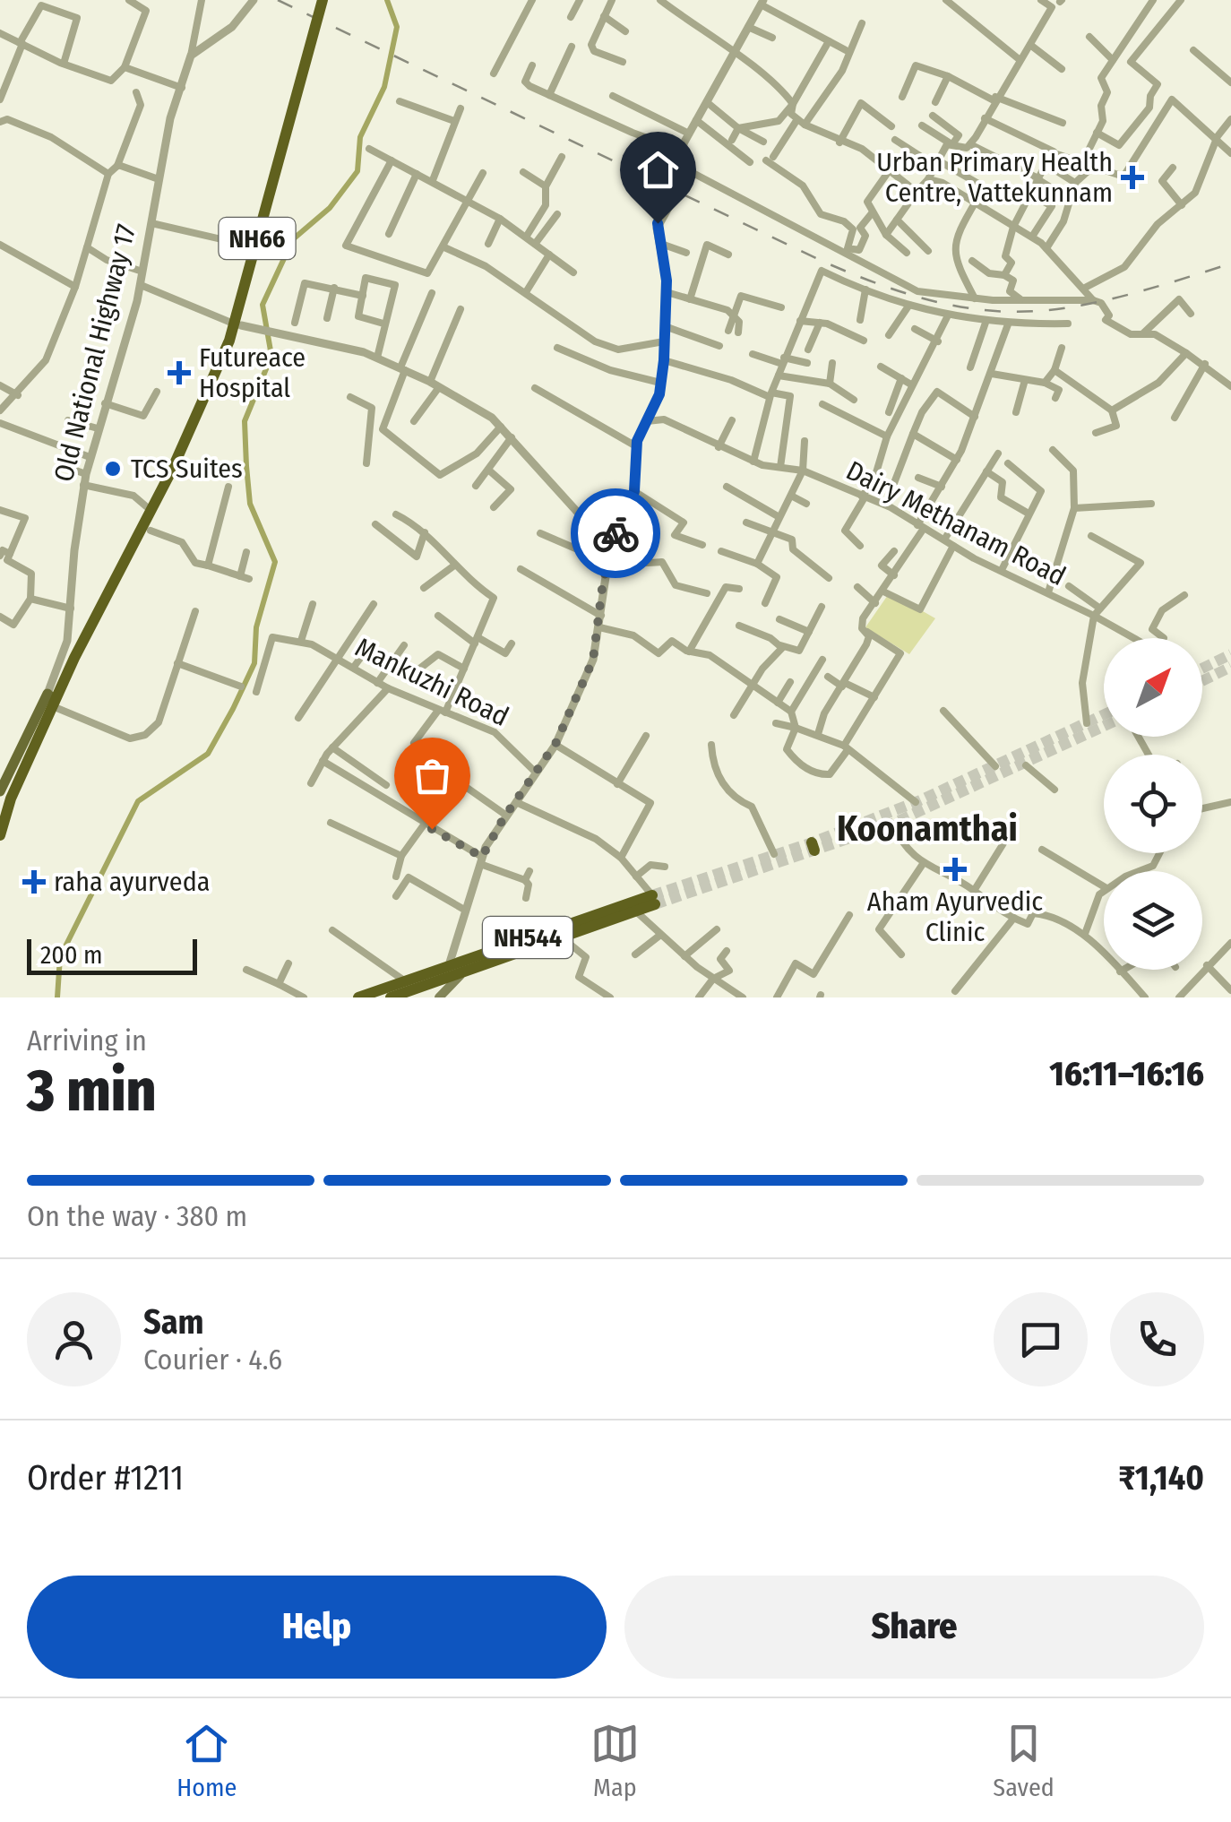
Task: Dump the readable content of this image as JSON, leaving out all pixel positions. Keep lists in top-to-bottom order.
{
  "streets": {
    "highway": ["NH66", "NH544"],
    "main road": ["Old National Highway 17"],
    "street": ["Dairy Methanam Road", "Mankuzhi Road"]
  },
  "crossings": [
    ["NH66", "Old National Highway 17"]
  ],
  "districts": ["Koonamthai"],
  "places": {
    "health": [
      "Urban Primary Health Centre, Vattekunnam",
      "Futureace Hospital",
      "Aham Ayurvedic Clinic",
      "raha ayurveda"
    ],
    "other": ["TCS Suites"]
  },
  "scale_bar": "200 m",
  "north": "top right",
  "page": {
    "scale": "200 m",
    "heading": ["3 min", "Arriving in", "16:11–16:16"],
    "panel": [
      "Sam",
      "Courier · 4.6",
      "Order #1211",
      "₹1,140"
    ],
    "bar": "On the way · 380 m",
    "buttons": ["Help", "Share"],
    "tabs": ["Home", "Map", "Saved"]
  }
}
